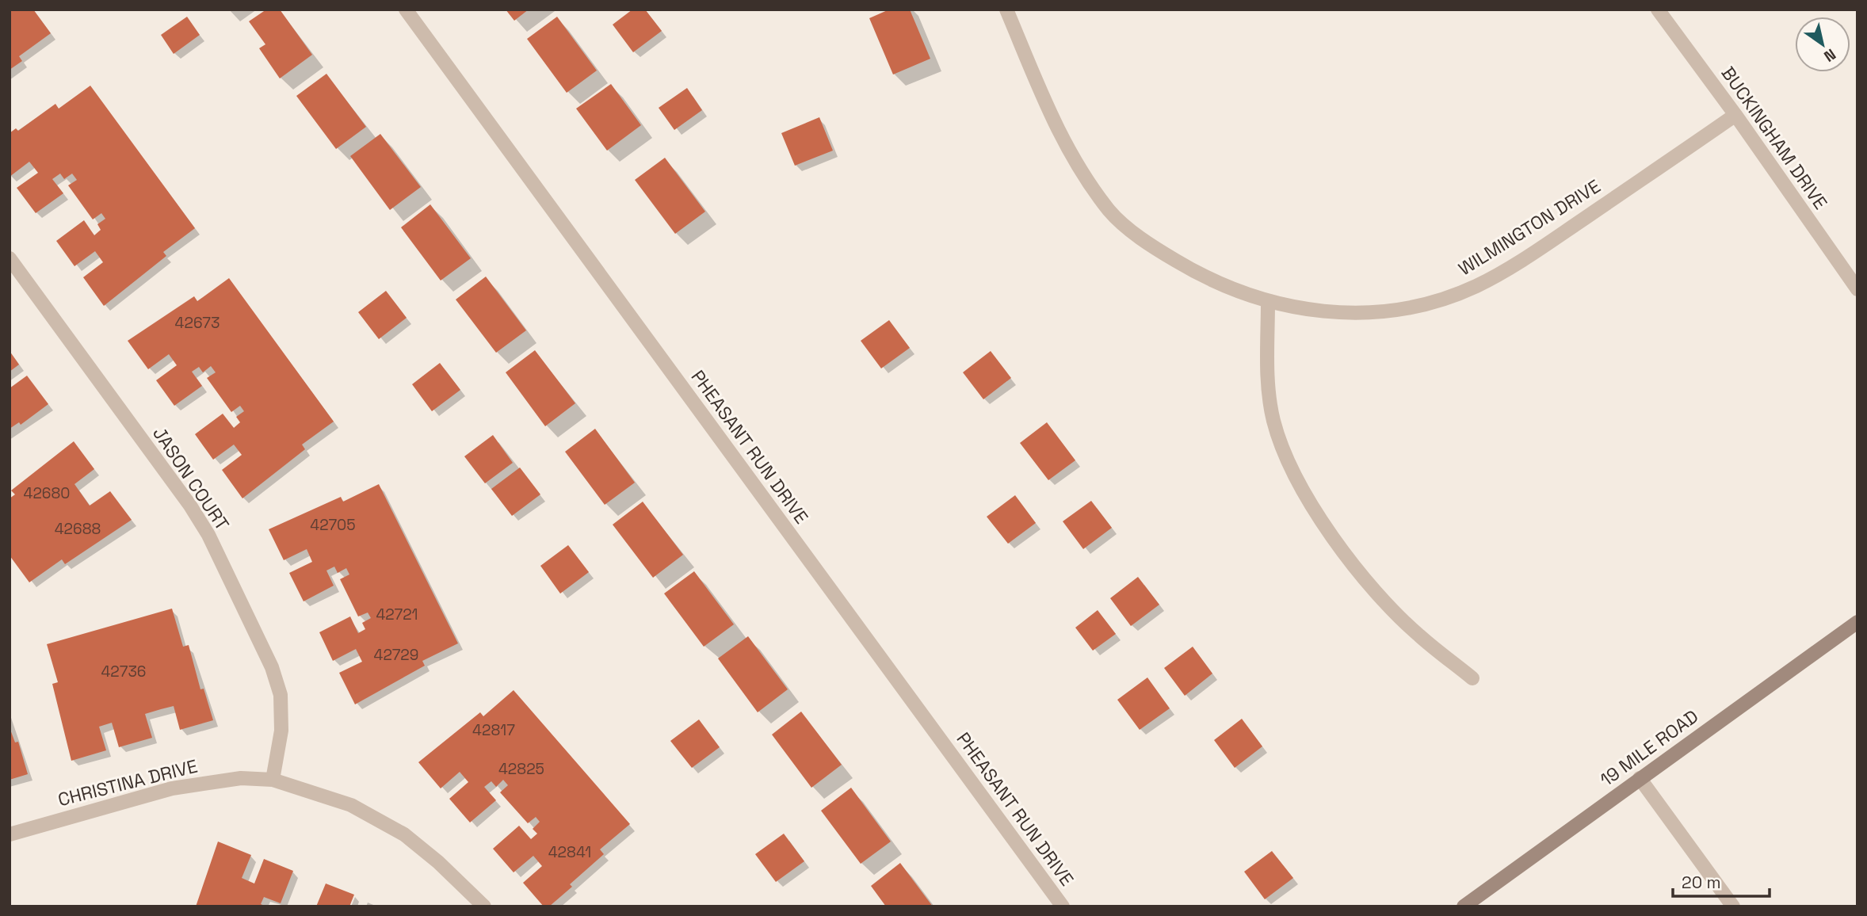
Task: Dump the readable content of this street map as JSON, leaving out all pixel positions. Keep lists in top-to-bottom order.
{
  "streets": {
    "street": [
      "BUCKINGHAM DRIVE",
      "WILMINGTON DRIVE",
      "PHEASANT RUN DRIVE",
      "JASON COURT",
      "19 MILE ROAD",
      "CHRISTINA DRIVE"
    ]
  },
  "crossings": [
    ["BUCKINGHAM DRIVE", "WILMINGTON DRIVE"],
    ["JASON COURT", "CHRISTINA DRIVE"]
  ],
  "house_numbers": [
    "42673",
    "42680",
    "42705",
    "42688",
    "42721",
    "42729",
    "42736",
    "42817",
    "42825",
    "42841"
  ],
  "scale_bar": "20 m",
  "north": "bottom right"
}
